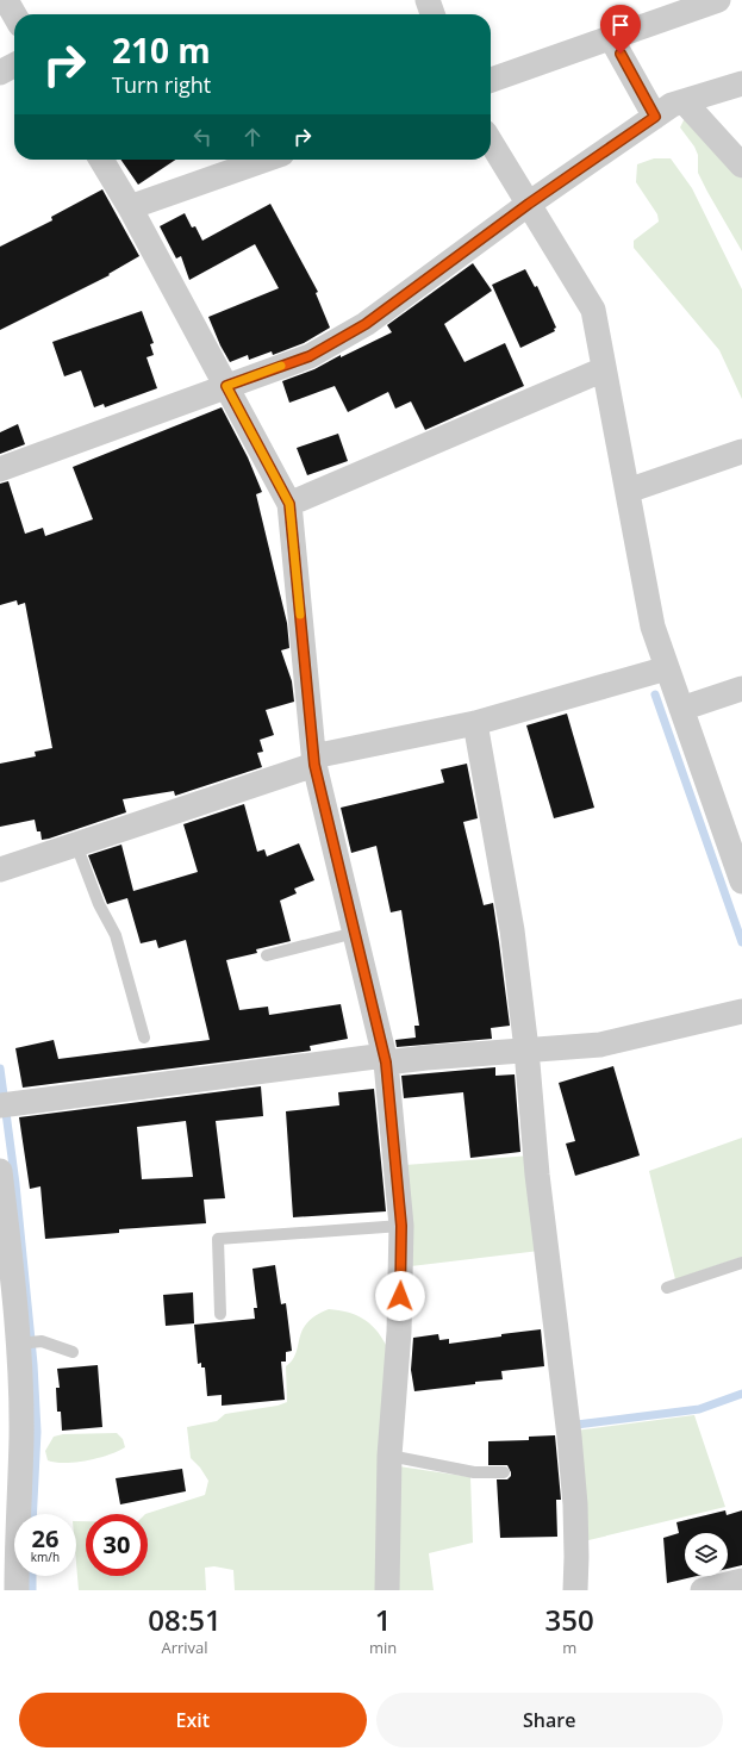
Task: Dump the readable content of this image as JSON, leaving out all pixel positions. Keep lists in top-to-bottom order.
{
  "page": {
    "turn": ["210 m", "Turn right"],
    "speed": "26 km/h",
    "limit": "30",
    "eta": [
      "08:51",
      "Arrival",
      "1",
      "min",
      "350",
      "m"
    ],
    "buttons": ["Exit", "Share"]
  }
}
